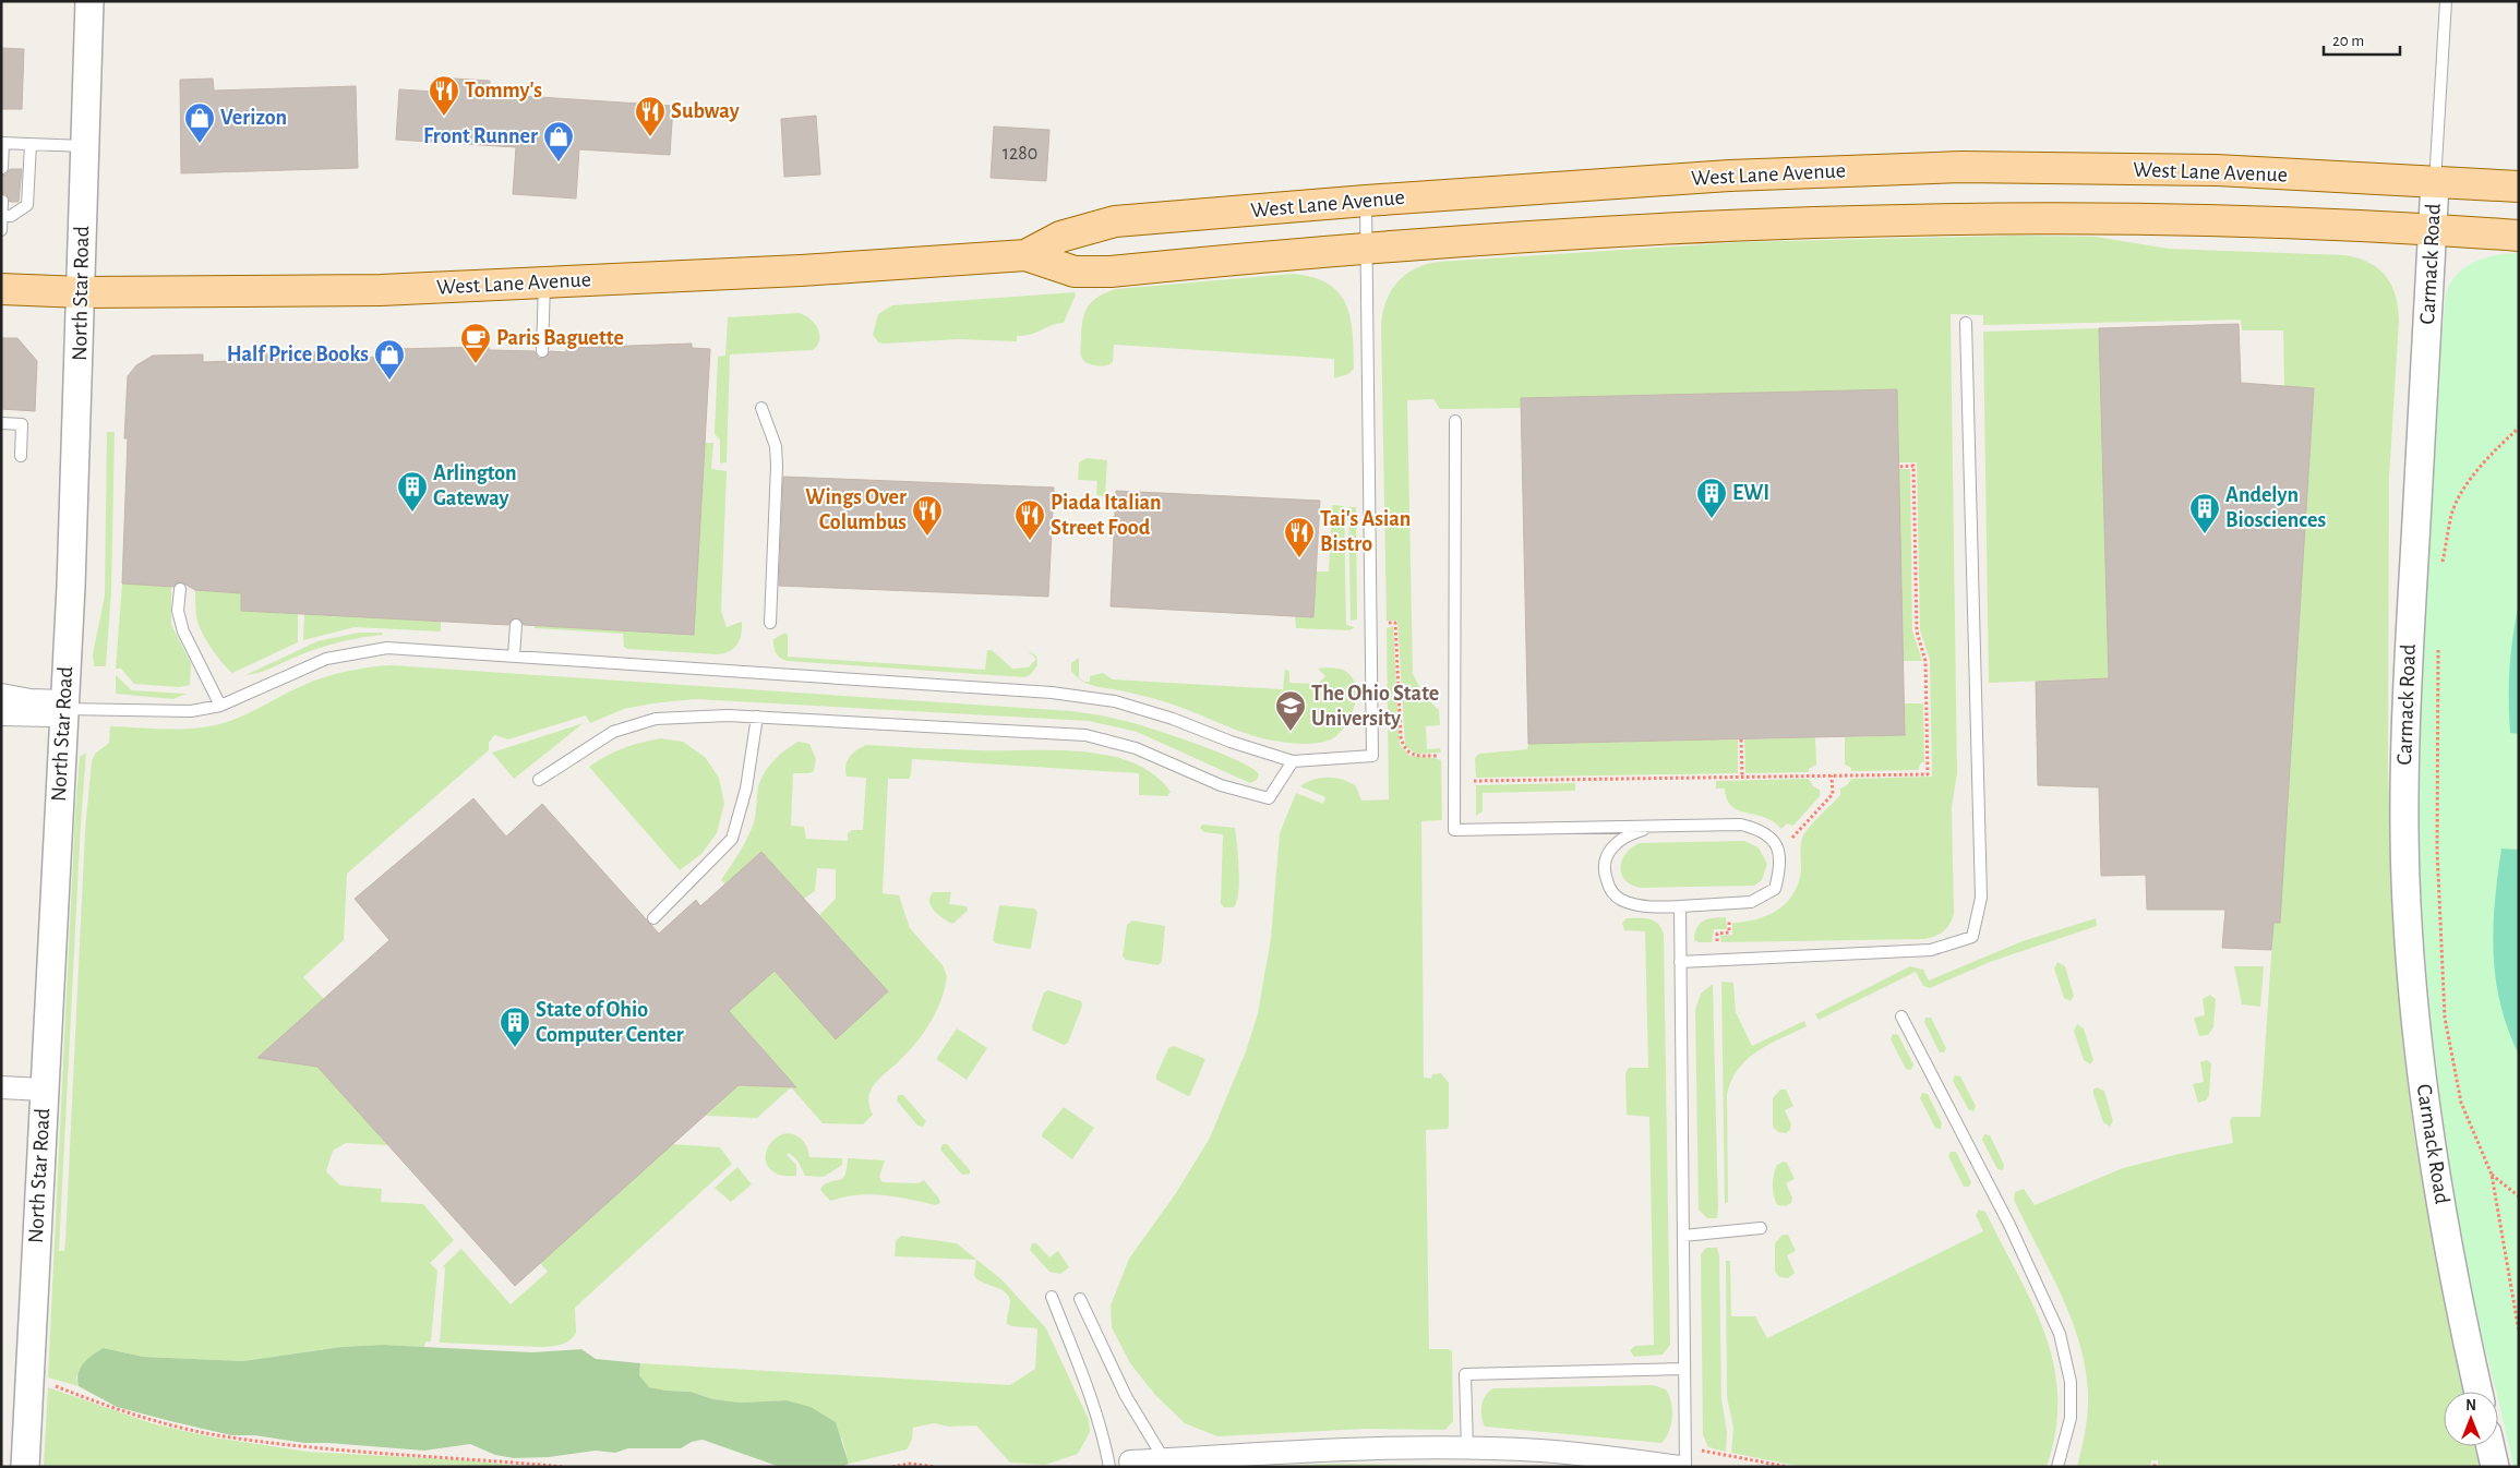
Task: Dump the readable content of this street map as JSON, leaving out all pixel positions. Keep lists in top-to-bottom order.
{
  "streets": {
    "main road": ["West Lane Avenue"],
    "street": ["Carmack Road", "North Star Road"]
  },
  "crossings": [
    ["West Lane Avenue", "Carmack Road"],
    ["West Lane Avenue", "North Star Road"]
  ],
  "places": {
    "restaurant": [
      "Tommy's",
      "Subway",
      "Wings Over Columbus",
      "Piada Italian Street Food",
      "Tai's Asian Bistro"
    ],
    "shop": ["Verizon", "Front Runner", "Half Price Books"],
    "cafe": ["Paris Baguette"],
    "building": [
      "Arlington Gateway",
      "EWI",
      "Andelyn Biosciences",
      "State of Ohio Computer Center"
    ],
    "school or university": ["The Ohio State University"]
  },
  "house_numbers": ["1280"],
  "scale_bar": "20 m",
  "north": "top"
}
